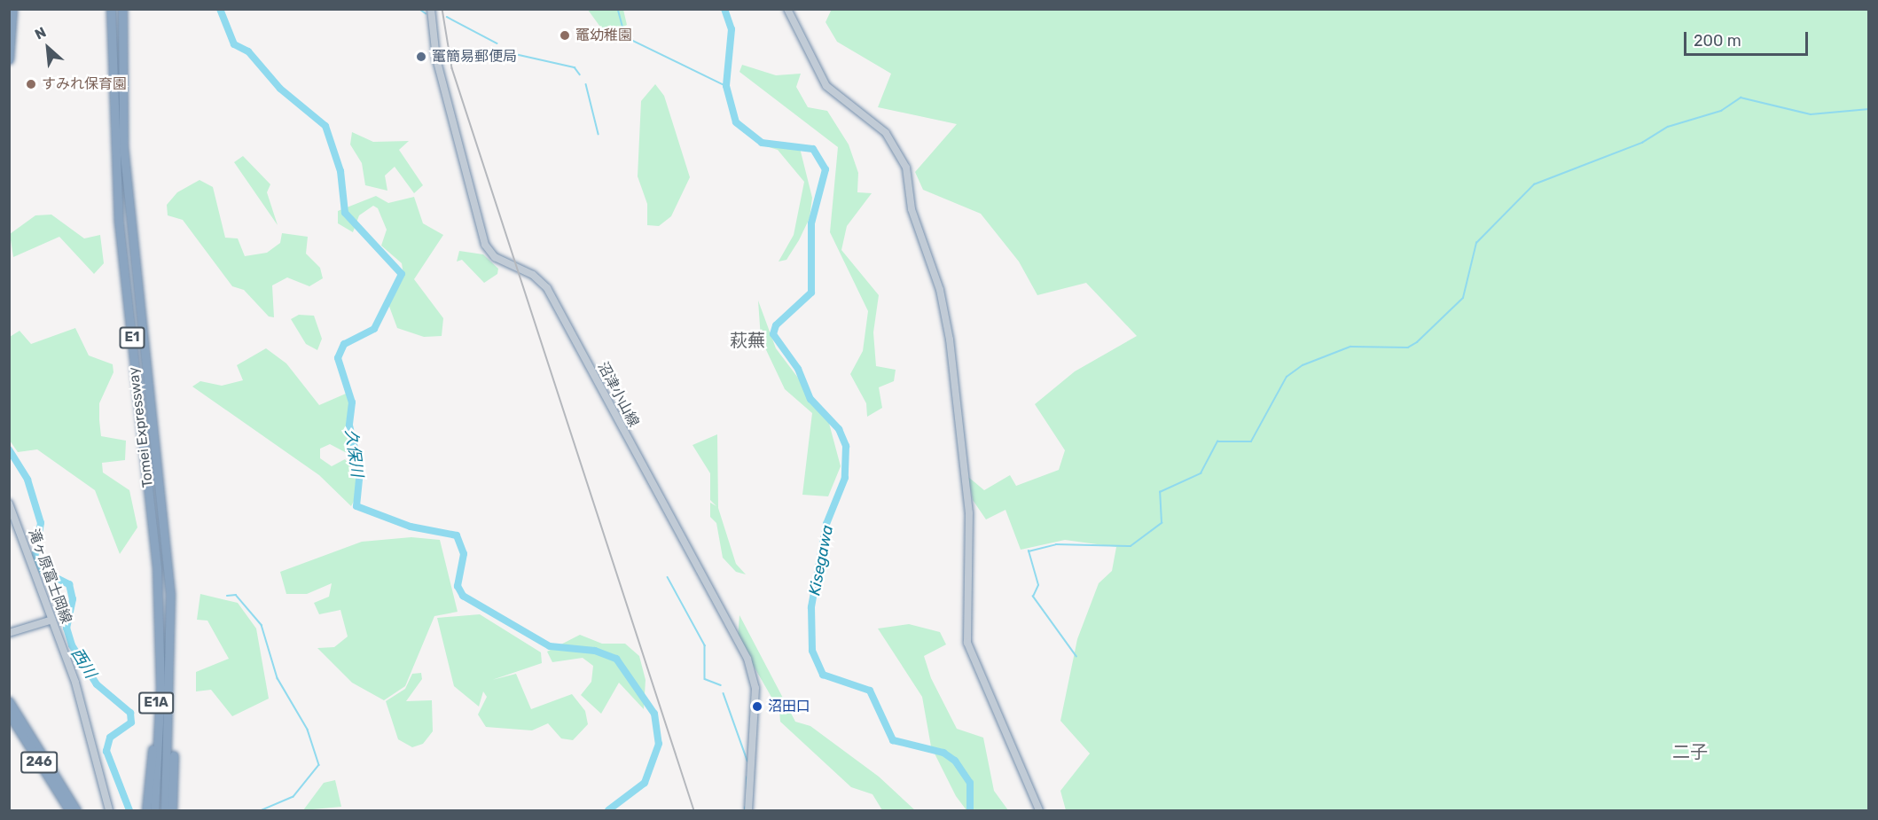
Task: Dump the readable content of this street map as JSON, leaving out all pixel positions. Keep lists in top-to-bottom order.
{
  "streets": {
    "highway": [
      "E1",
      "Tomei Expressway",
      "E1A",
      "246"
    ],
    "main road": ["沼津小山線", "滝ヶ原富士岡線"]
  },
  "crossings": [
    ["Tomei Expressway", "E1A"]
  ],
  "districts": ["萩蕪", "二子"],
  "water": ["久保川", "Kisegawa", "西川"],
  "places": [
    "竈幼稚園",
    "竃簡易郵便局",
    "すみれ保育園",
    "沼田口"
  ],
  "scale_bar": "200 m",
  "north": "top left"
}
